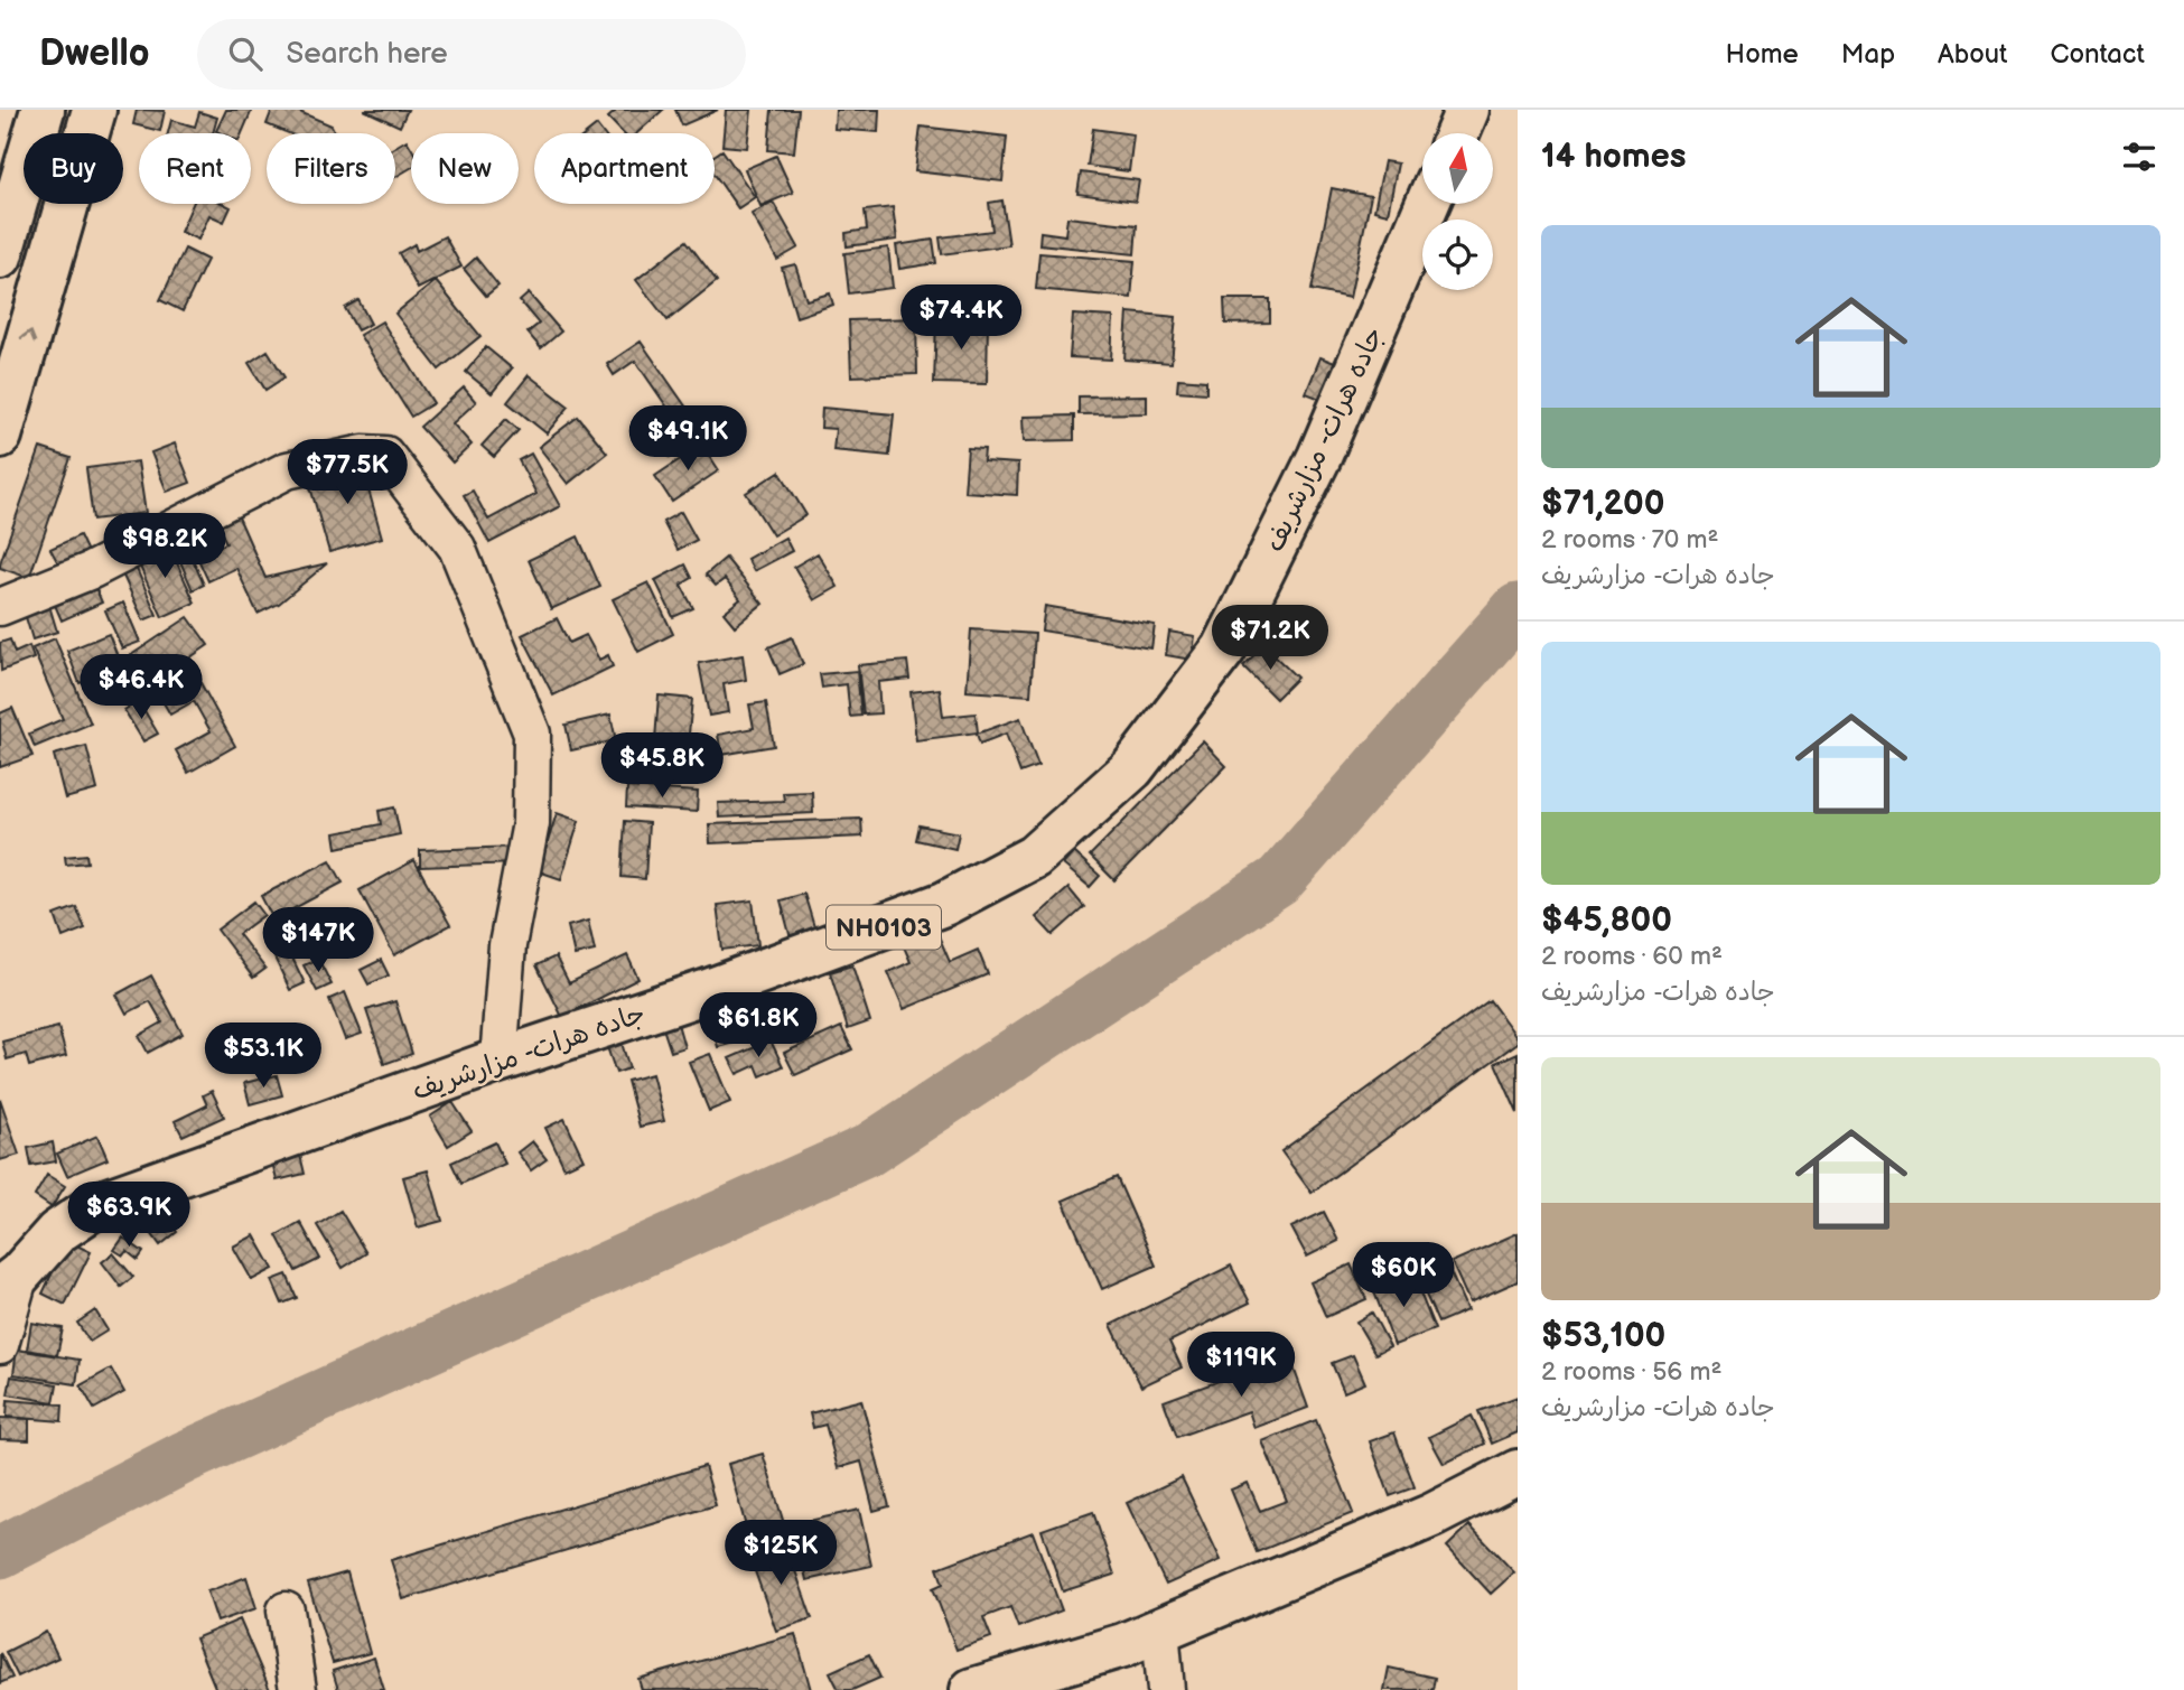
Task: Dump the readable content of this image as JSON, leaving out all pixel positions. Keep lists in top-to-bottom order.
{
  "streets": {
    "main road": ["جاده هرات- مزارشریف", "NH0103"]
  },
  "north": "top",
  "page": {
    "header": "Dwello",
    "search": "Search here",
    "nav": [
      "Home",
      "Map",
      "About",
      "Contact"
    ],
    "heading": "14 homes",
    "chip": [
      "Buy",
      "Rent",
      "Filters",
      "New",
      "Apartment"
    ],
    "list": [
      {
        "name": "$71,200",
        "note": "2 rooms · 70 m² · جاده هرات- مزارشریف"
      },
      {
        "name": "$45,800",
        "note": "2 rooms · 60 m² · جاده هرات- مزارشریف"
      },
      {
        "name": "$53,100",
        "note": "2 rooms · 56 m² · جاده هرات- مزارشریف"
      }
    ],
    "price": [
      "$74.4K",
      "$49.1K",
      "$77.5K",
      "$98.2K",
      "$71.2K",
      "$46.4K",
      "$45.8K",
      "$147K",
      "$61.8K",
      "$53.1K",
      "$63.9K",
      "$60K",
      "$119K",
      "$125K"
    ]
  }
}
